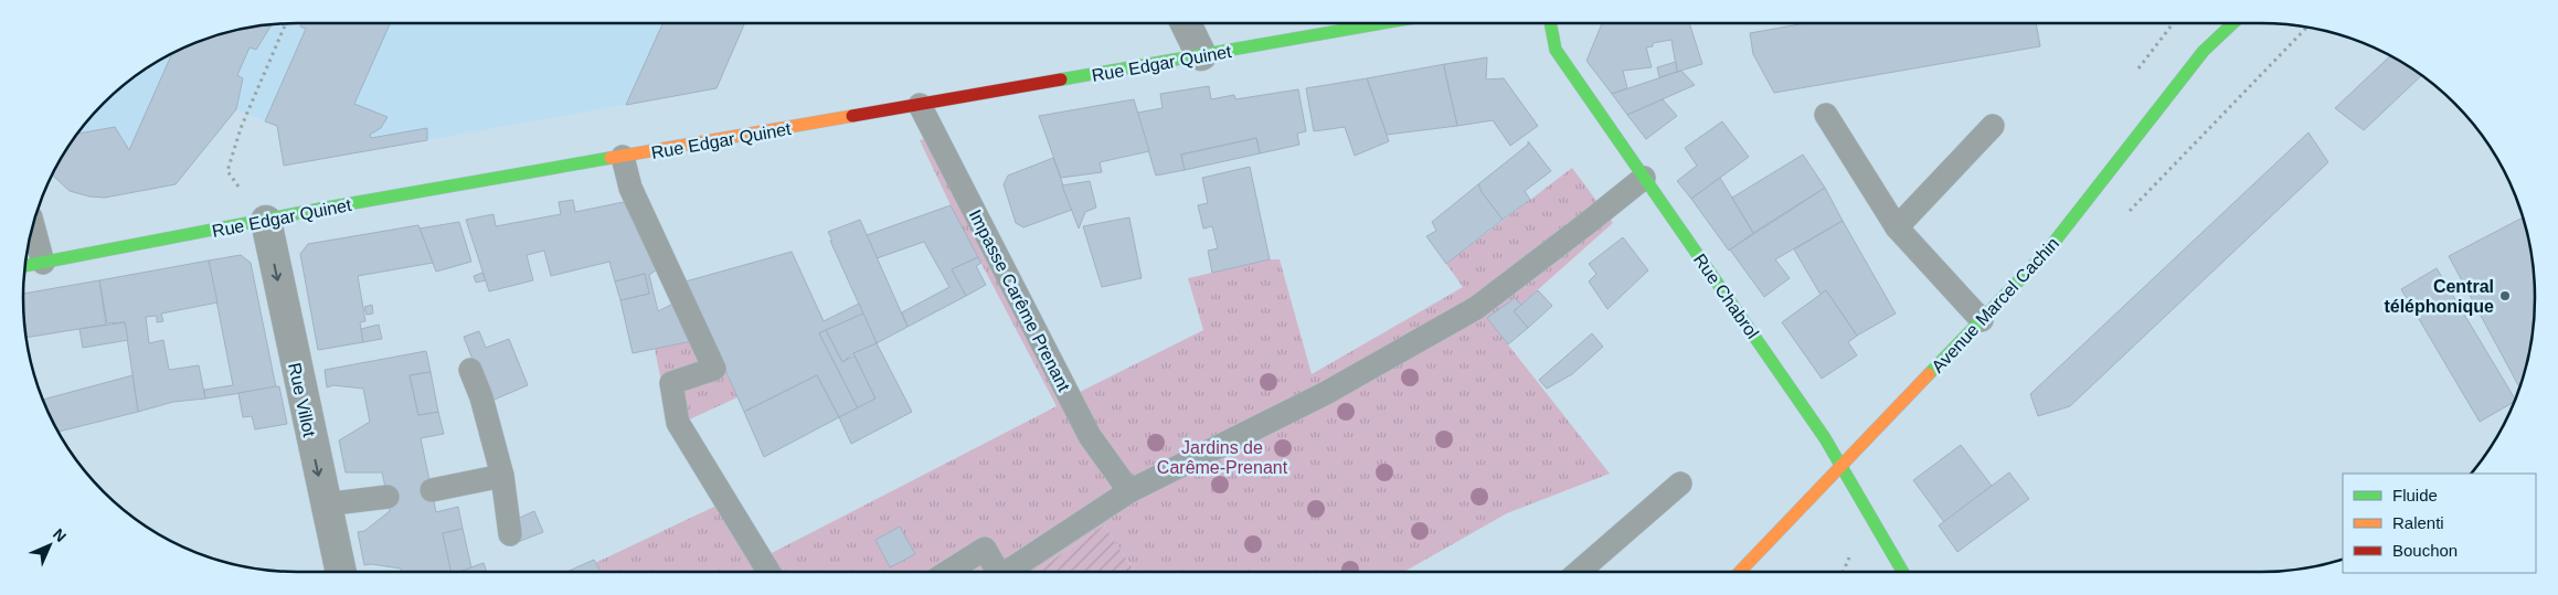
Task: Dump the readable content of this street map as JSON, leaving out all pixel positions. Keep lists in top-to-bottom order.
{
  "streets": {
    "street": [
      "Rue Edgar Quinet",
      "Rue Chabrol",
      "Avenue Marcel Cachin",
      "Rue Villot"
    ],
    "lane": ["Impasse Carême Prenant"]
  },
  "crossings": [
    ["Rue Edgar Quinet", "Impasse Carême Prenant"],
    ["Rue Edgar Quinet", "Rue Villot"],
    ["Rue Chabrol", "Avenue Marcel Cachin"]
  ],
  "one_way": ["Rue Villot"],
  "parks": ["Jardins de Carême-Prenant"],
  "places": ["Central téléphonique"],
  "legend": ["Fluide", "Ralenti", "Bouchon"],
  "north": "top right"
}
